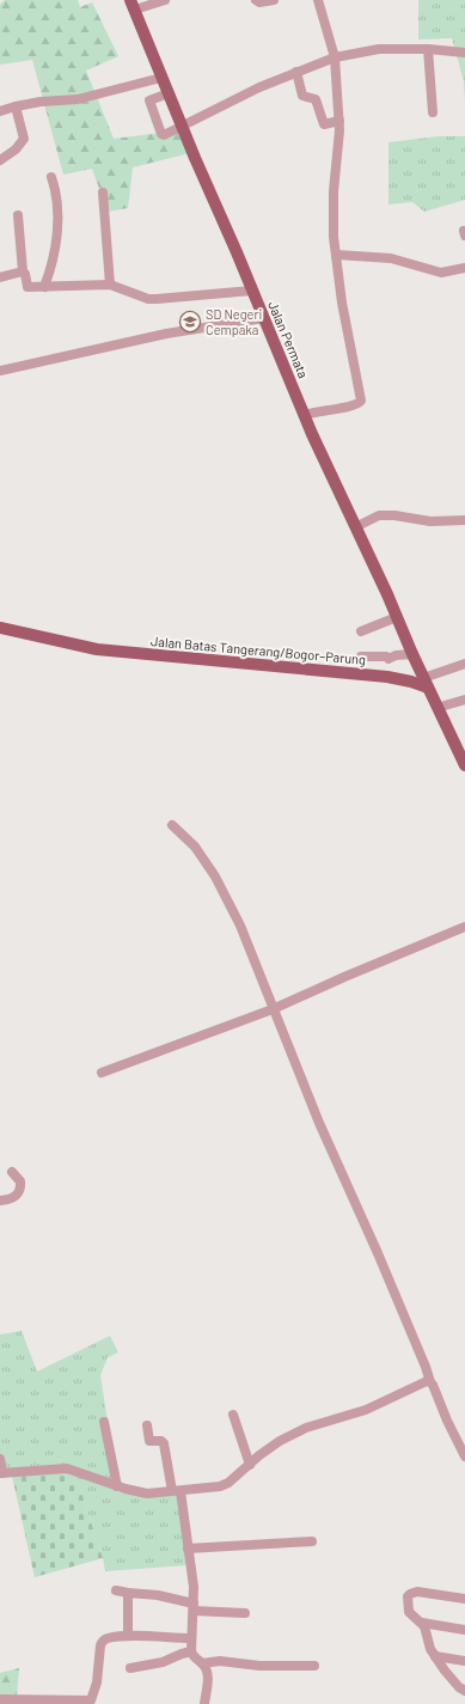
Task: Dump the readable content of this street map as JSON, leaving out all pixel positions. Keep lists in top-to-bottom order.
{
  "streets": {
    "main road": ["Jalan Permata", "Jalan Batas Tangerang/Bogor–Parung"]
  },
  "crossings": [
    ["Jalan Permata", "Jalan Batas Tangerang/Bogor–Parung"]
  ],
  "places": {
    "school or university": ["SD Negeri Cempaka"]
  }
}
